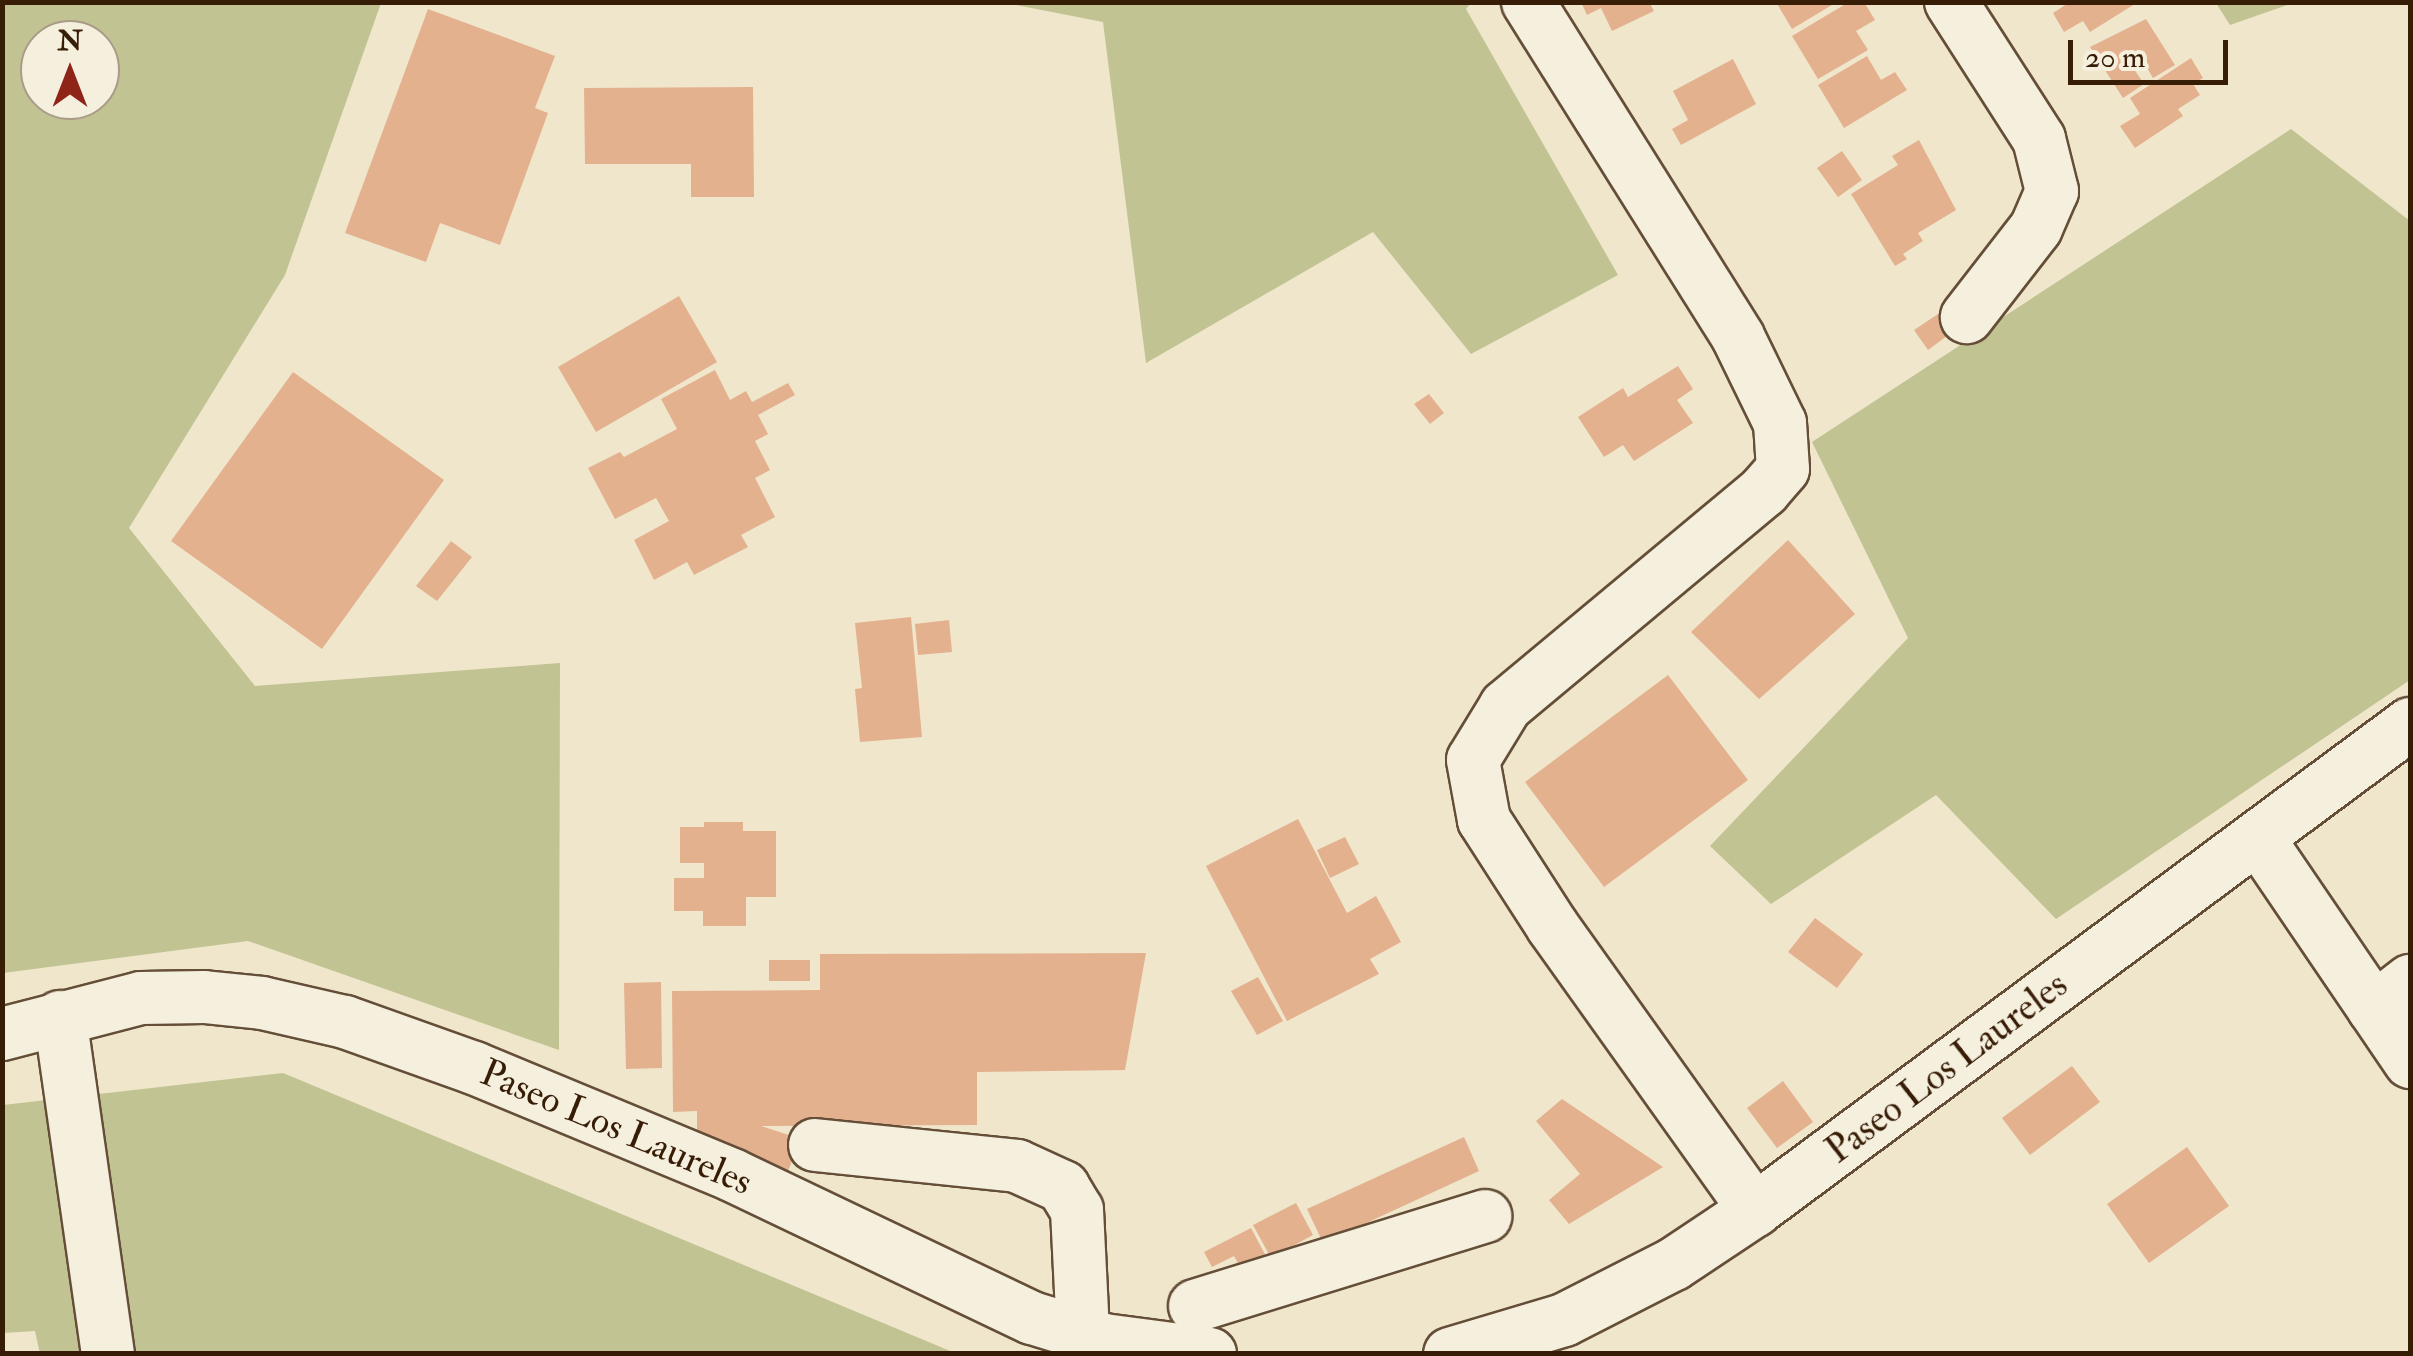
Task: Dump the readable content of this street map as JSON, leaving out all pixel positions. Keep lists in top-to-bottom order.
{
  "streets": {
    "street": ["Paseo Los Laureles"]
  },
  "scale_bar": "20 m",
  "north": "top"
}
